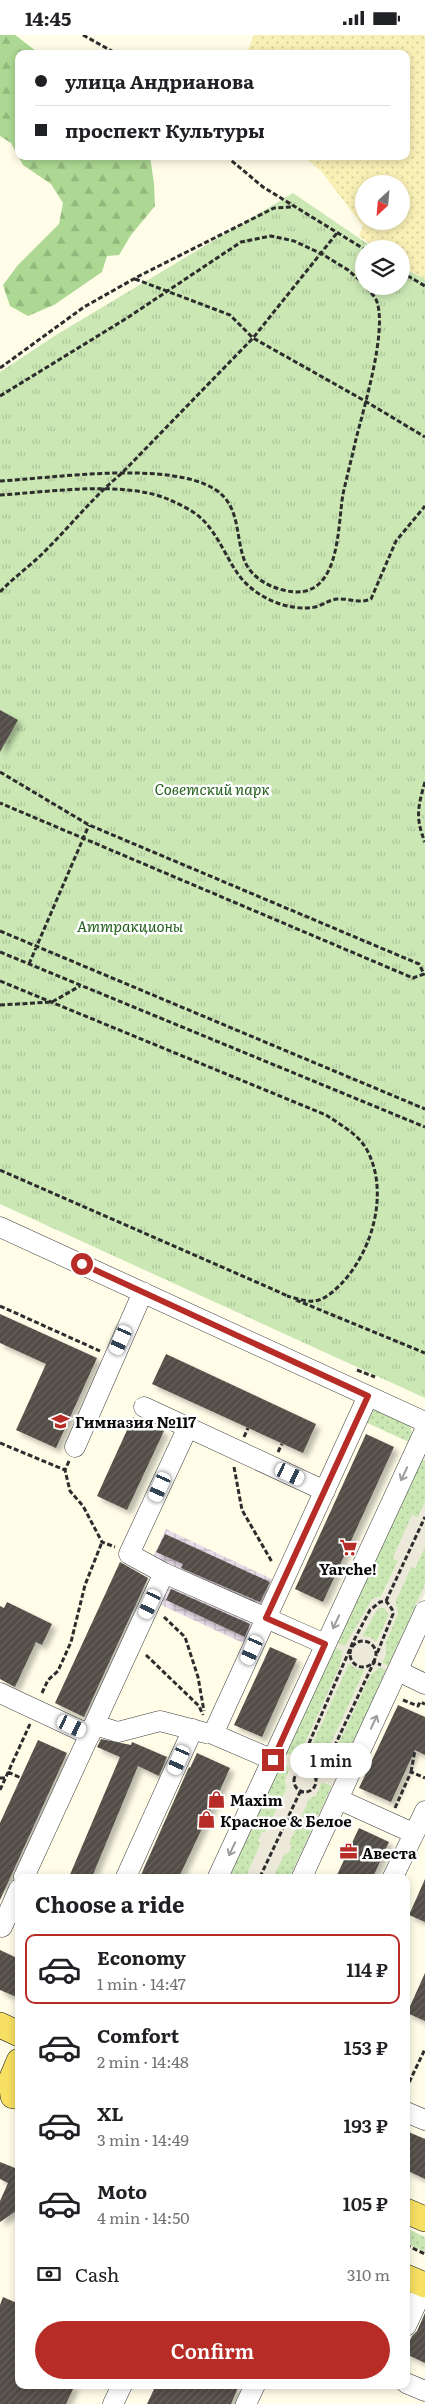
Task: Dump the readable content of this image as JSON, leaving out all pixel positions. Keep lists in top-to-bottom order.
{
  "parks": ["Советский парк", "Аттракционы"],
  "places": {
    "school or university": ["Гимназия №117"],
    "supermarket": ["Yarche!"],
    "shop": ["Maxim", "Красное & Белое"],
    "office": ["Авеста"]
  },
  "north": "bottom left",
  "page": {
    "status": "14:45",
    "banner": ["улица Андрианова", "проспект Культуры"],
    "bubble": "1 min",
    "heading": "Choose a ride",
    "list": [
      {
        "name": "Economy",
        "note": "1 min · 14:47",
        "value": "114 ₽"
      },
      {
        "name": "Comfort",
        "note": "2 min · 14:48",
        "value": "153 ₽"
      },
      {
        "name": "XL",
        "note": "3 min · 14:49",
        "value": "193 ₽"
      },
      {
        "name": "Moto",
        "note": "4 min · 14:50",
        "value": "105 ₽"
      }
    ],
    "pay": ["Cash", "310 m"],
    "buttons": "Confirm"
  }
}
